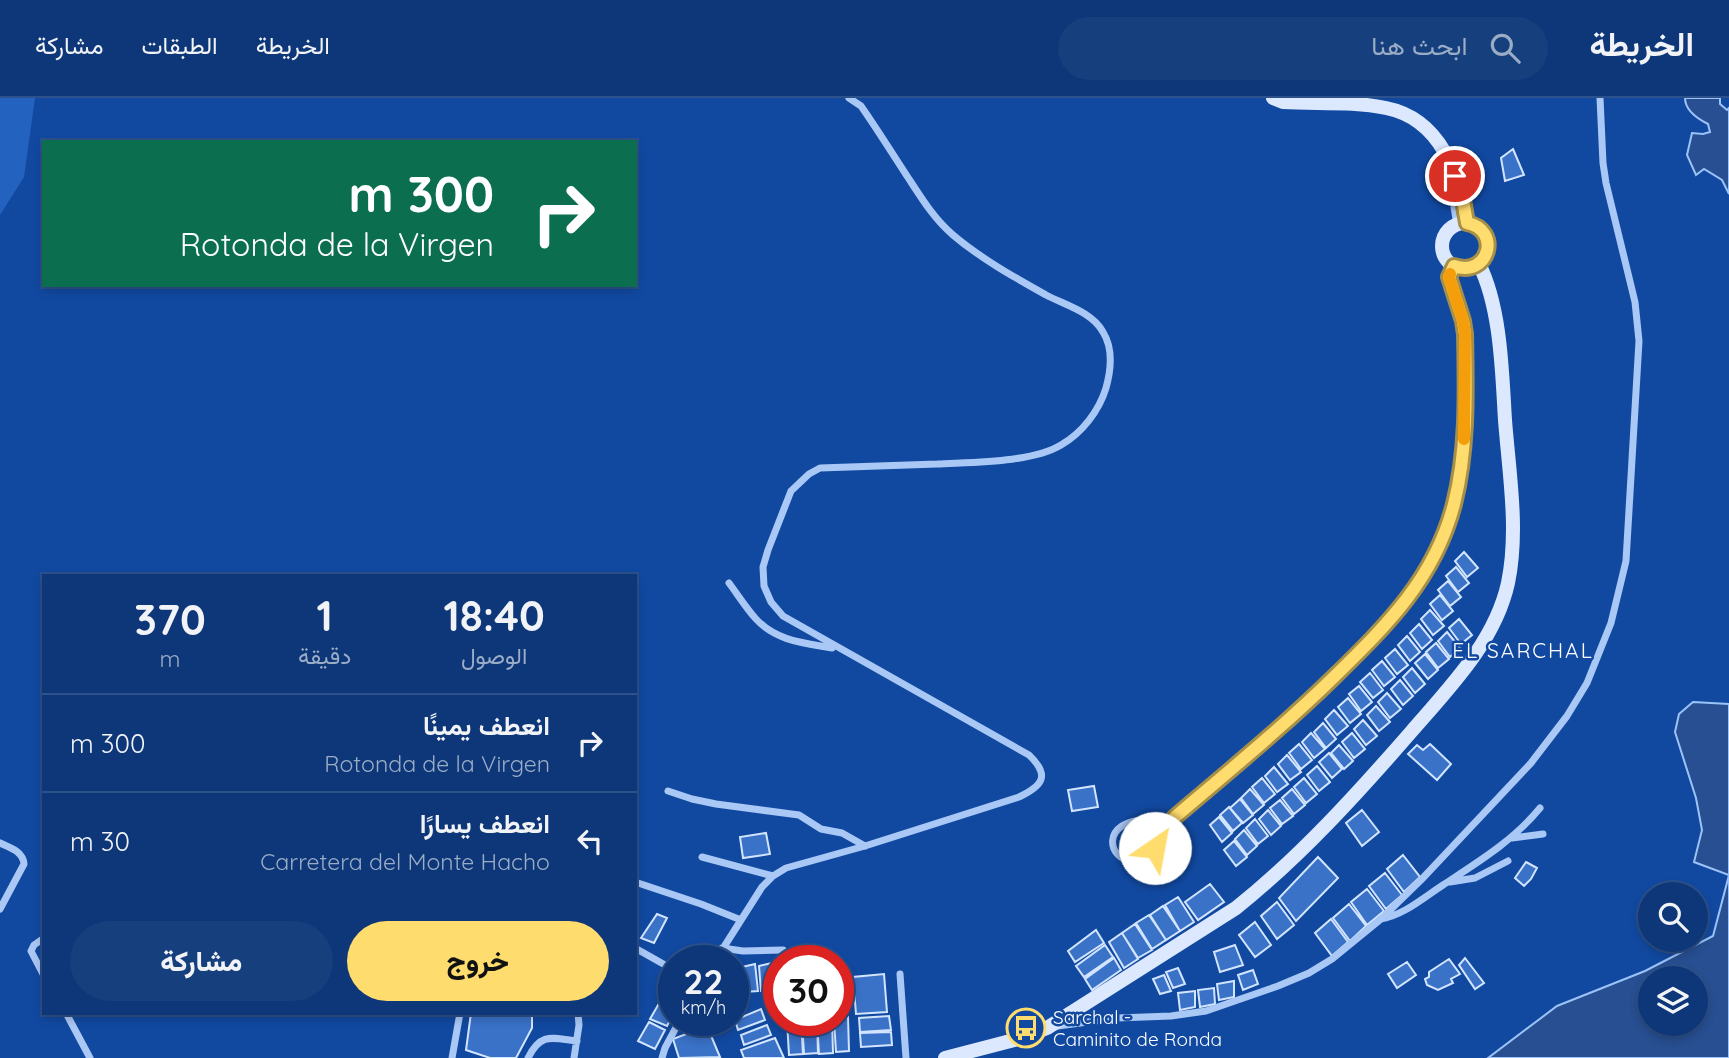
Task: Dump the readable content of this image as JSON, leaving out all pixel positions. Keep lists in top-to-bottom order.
{
  "districts": ["EL SARCHAL"],
  "places": {
    "bus stop": ["Sarchal - Caminito de Ronda"]
  },
  "page": {
    "header": "الخريطة",
    "search": "ابحث هنا",
    "nav": ["الخريطة", "الطبقات", "مشاركة"],
    "turn": ["300 m", "Rotonda de la Virgen"],
    "eta": [
      "18:40",
      "الوصول",
      "1",
      "دقيقة",
      "370",
      "m"
    ],
    "list": [
      {
        "name": "انعطف يمينًا",
        "note": "Rotonda de la Virgen",
        "value": "300 m"
      },
      {
        "name": "انعطف يسارًا",
        "note": "Carretera del Monte Hacho",
        "value": "30 m"
      }
    ],
    "buttons": ["خروج", "مشاركة"],
    "speed": "22 km/h",
    "limit": "30"
  }
}
